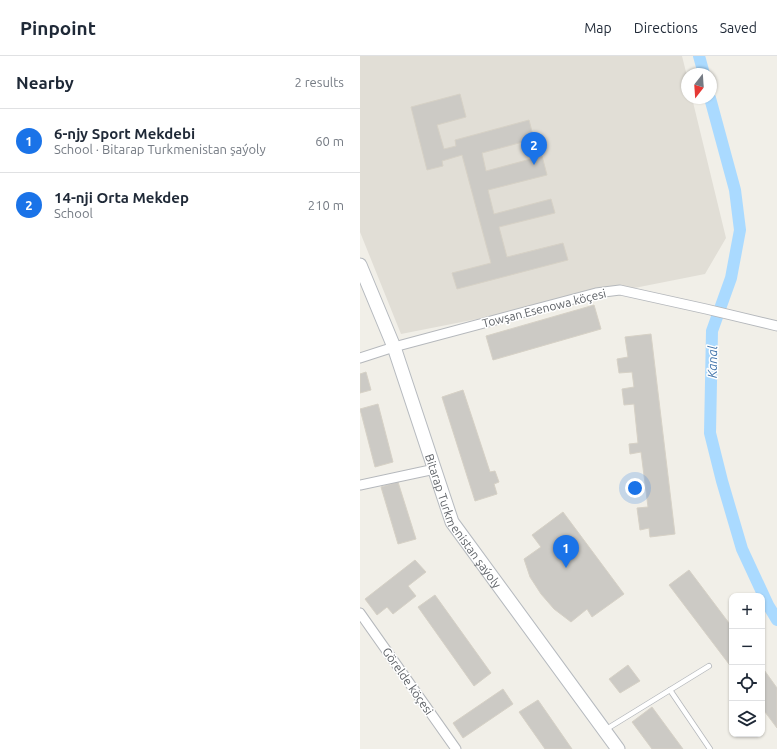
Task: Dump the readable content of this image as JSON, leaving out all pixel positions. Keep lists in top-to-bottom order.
{
  "streets": {
    "street": ["Towşan Esenowa köçesi", "Bitarap Turkmenistan şaýoly", "Görelde köçesi"]
  },
  "crossings": [
    ["Towşan Esenowa köçesi", "Bitarap Turkmenistan şaýoly"]
  ],
  "water": ["Kanal"],
  "north": "bottom",
  "page": {
    "header": "Pinpoint",
    "nav": ["Map", "Directions", "Saved"],
    "heading": ["Nearby", "2 results"],
    "list": [
      {
        "mark": "1",
        "name": "6-njy Sport Mekdebi",
        "note": "School · Bitarap Turkmenistan şaýoly",
        "value": "60 m"
      },
      {
        "mark": "2",
        "name": "14-nji Orta Mekdep",
        "note": "School",
        "value": "210 m"
      }
    ],
    "pins": ["2", "1"],
    "map_buttons": ["+", "−"]
  }
}
